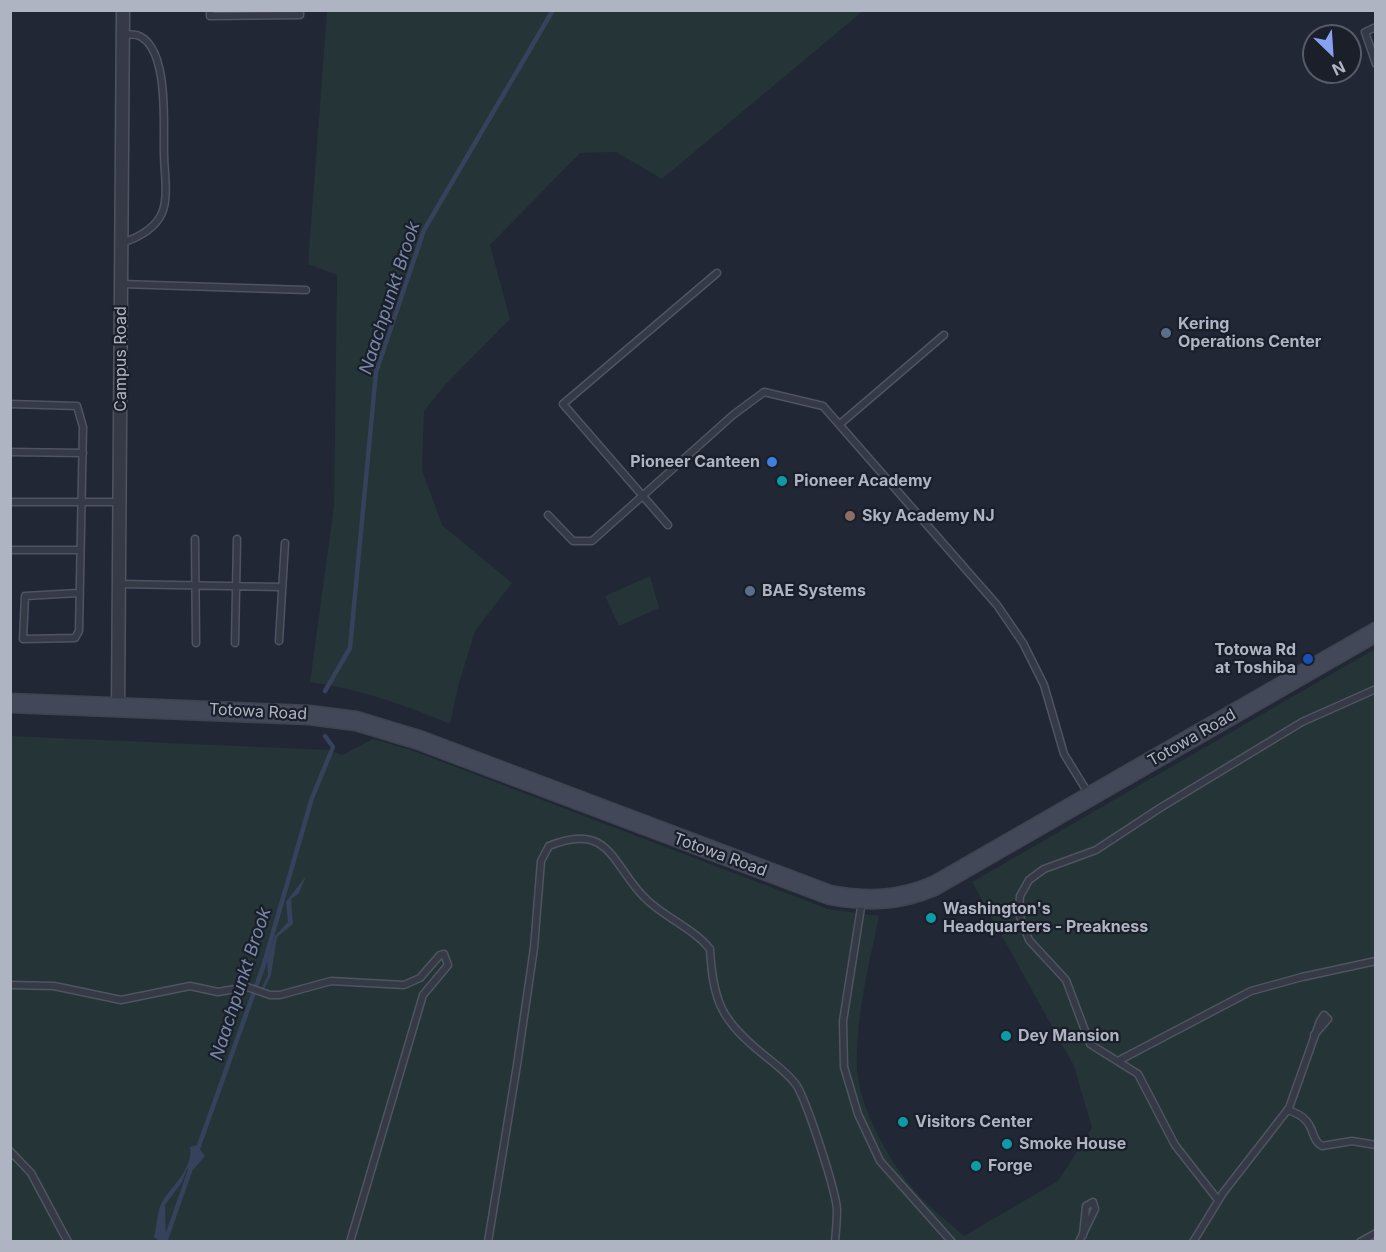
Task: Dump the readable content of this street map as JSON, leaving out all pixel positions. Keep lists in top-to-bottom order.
{
  "streets": {
    "main road": ["Totowa Road"],
    "street": ["Campus Road"]
  },
  "crossings": [
    ["Campus Road", "Totowa Road"]
  ],
  "water": ["Naachpunkt Brook"],
  "places": [
    "Kering Operations Center",
    "Pioneer Canteen",
    "Pioneer Academy",
    "Sky Academy NJ",
    "BAE Systems",
    "Totowa Rd at Toshiba",
    "Washington's Headquarters - Preakness",
    "Dey Mansion",
    "Visitors Center",
    "Smoke House",
    "Forge"
  ],
  "north": "bottom right"
}
